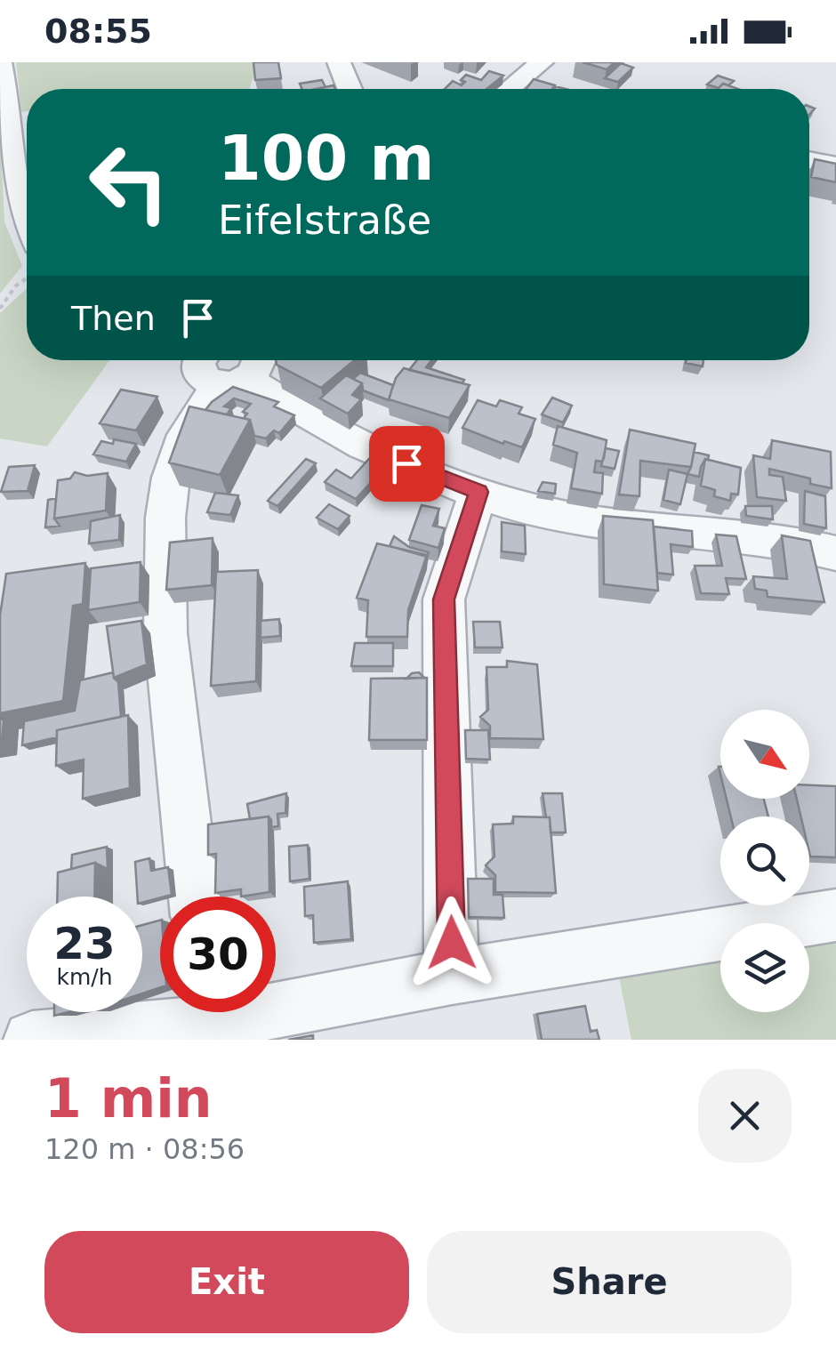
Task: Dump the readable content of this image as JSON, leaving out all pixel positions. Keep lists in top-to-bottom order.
{
  "north": "bottom right",
  "page": {
    "status": "08:55",
    "turn": ["100 m", "Eifelstraße"],
    "then": "Then",
    "speed": "23 km/h",
    "limit": "30",
    "heading": ["1 min", "120 m · 08:56"],
    "buttons": ["Exit", "Share"]
  }
}
